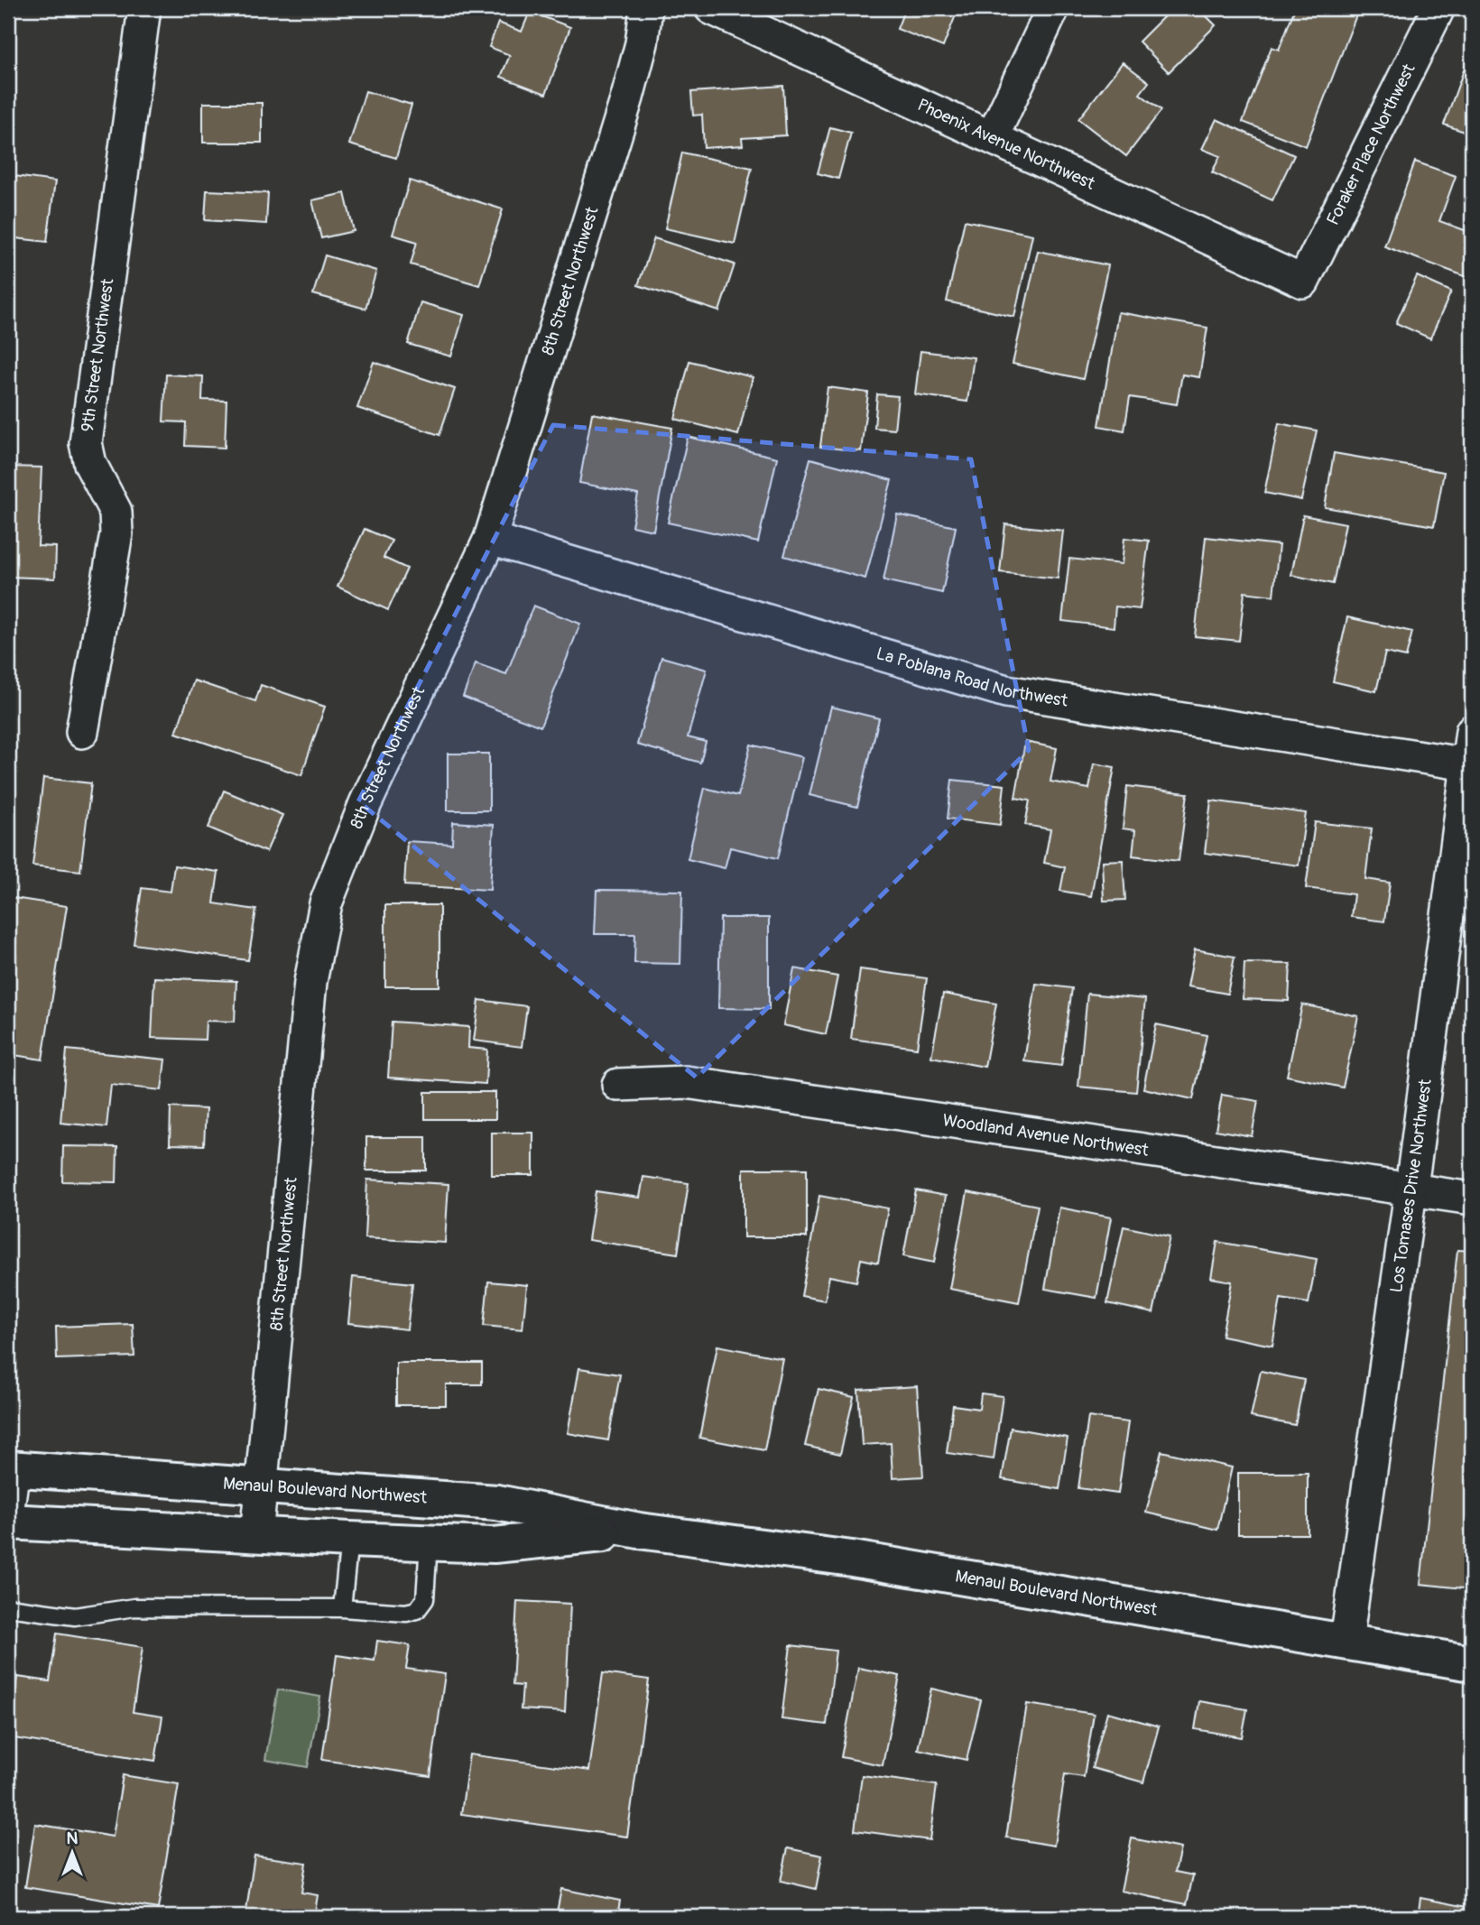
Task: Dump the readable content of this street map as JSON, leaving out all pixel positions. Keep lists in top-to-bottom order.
{
  "streets": {
    "main road": ["Menaul Boulevard Northwest"],
    "street": [
      "Phoenix Avenue Northwest",
      "Foraker Place Northwest",
      "8th Street Northwest",
      "9th Street Northwest",
      "La Poblana Road Northwest",
      "Woodland Avenue Northwest",
      "Los Tomases Drive Northwest"
    ]
  },
  "crossings": [
    ["Phoenix Avenue Northwest", "Foraker Place Northwest"],
    ["8th Street Northwest", "La Poblana Road Northwest"],
    ["8th Street Northwest", "Menaul Boulevard Northwest"],
    ["La Poblana Road Northwest", "Los Tomases Drive Northwest"],
    ["Woodland Avenue Northwest", "Los Tomases Drive Northwest"],
    ["Los Tomases Drive Northwest", "Menaul Boulevard Northwest"]
  ],
  "north": "top"
}
